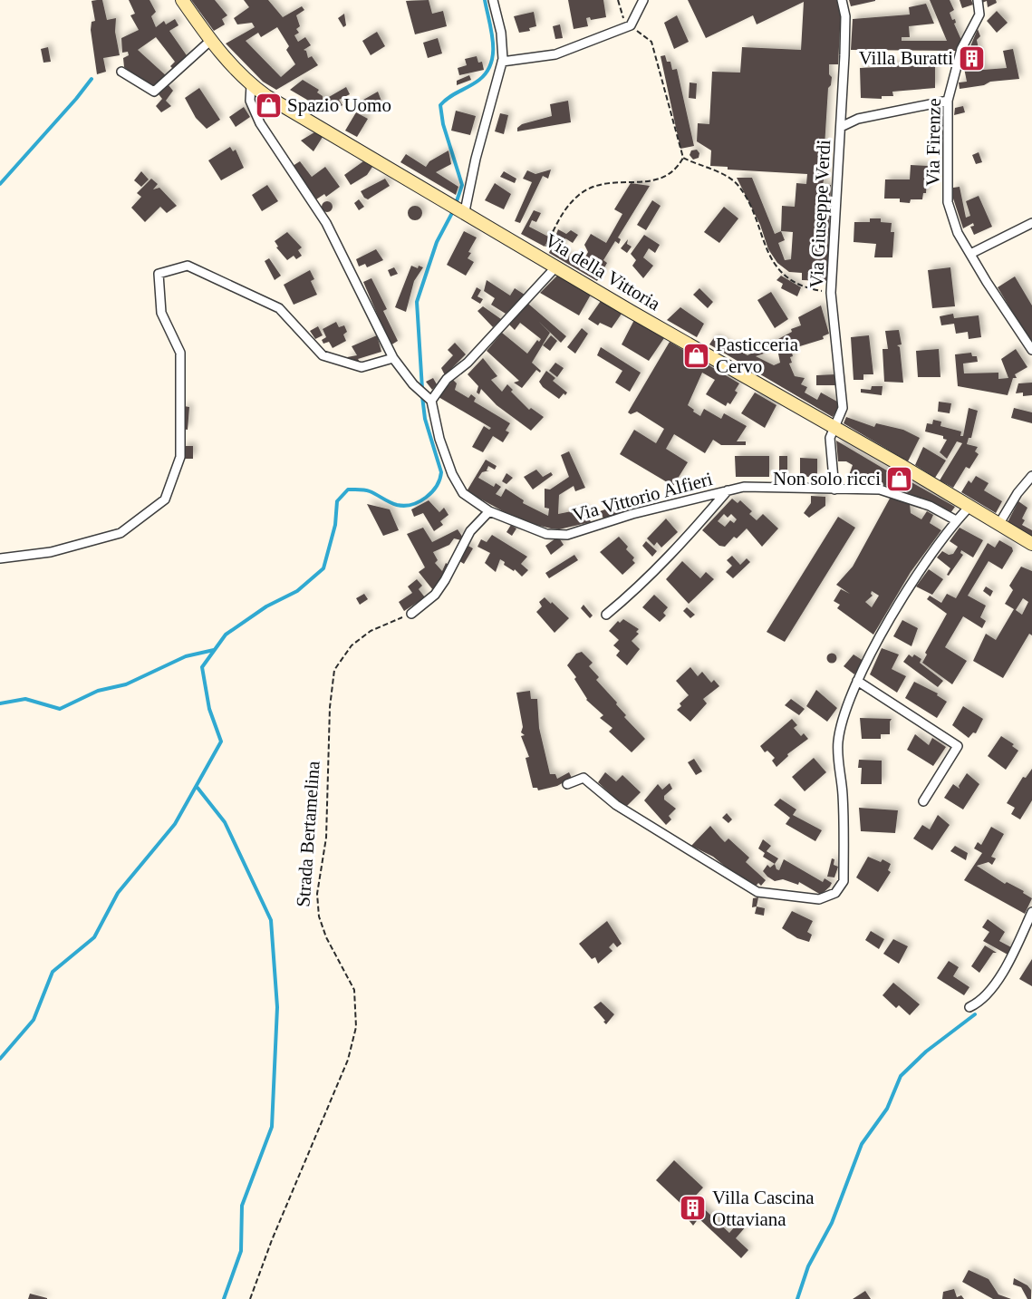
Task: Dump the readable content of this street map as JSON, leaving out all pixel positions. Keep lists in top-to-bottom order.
{
  "streets": {
    "street": [
      "Via Firenze",
      "Via Giuseppe Verdi",
      "Via della Vittoria",
      "Via Vittorio Alfieri"
    ],
    "path": ["Strada Bertamelina"]
  },
  "crossings": [
    ["Via Giuseppe Verdi", "Via della Vittoria"],
    ["Via Giuseppe Verdi", "Via Vittorio Alfieri"]
  ],
  "places": {
    "building": ["Villa Buratti", "Villa Cascina Ottaviana"],
    "shop": ["Spazio Uomo", "Pasticceria Cervo", "Non solo ricci"]
  }
}
